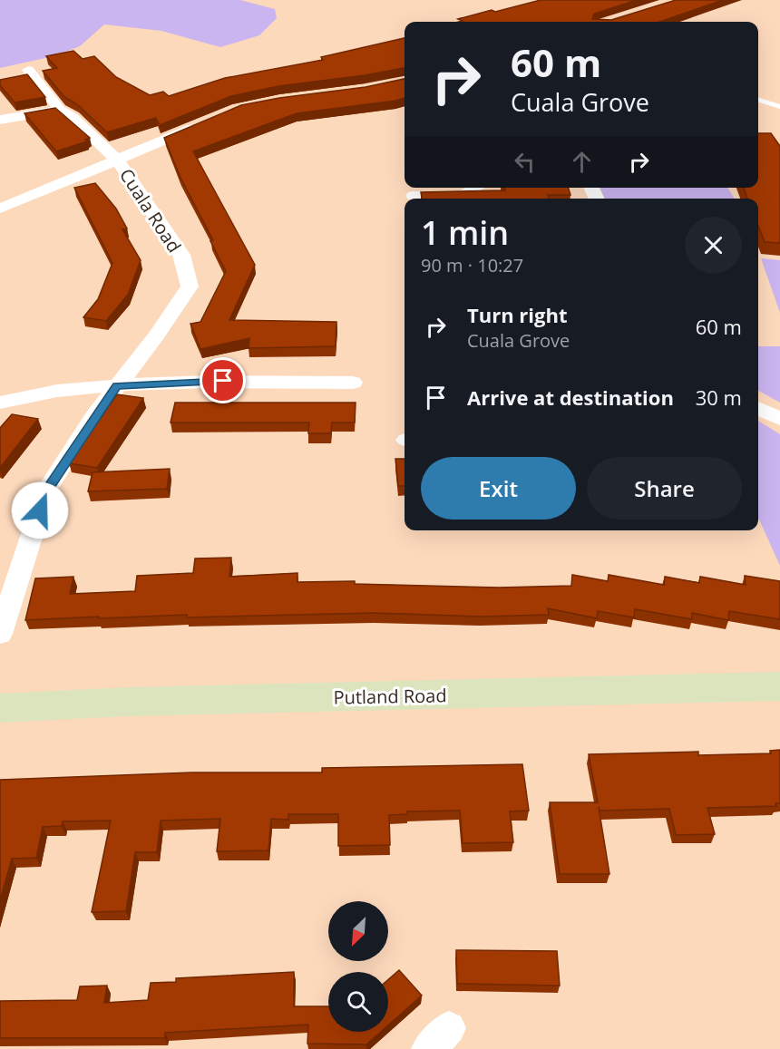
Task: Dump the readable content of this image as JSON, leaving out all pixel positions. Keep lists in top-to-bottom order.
{
  "streets": {
    "main road": ["Putland Road"],
    "street": ["Cuala Road"]
  },
  "north": "bottom left",
  "page": {
    "turn": ["60 m", "Cuala Grove"],
    "heading": ["1 min", "90 m · 10:27"],
    "list": [
      {
        "name": "Turn right",
        "note": "Cuala Grove",
        "value": "60 m"
      },
      {
        "name": "Arrive at destination",
        "value": "30 m"
      }
    ],
    "buttons": ["Exit", "Share"]
  }
}
